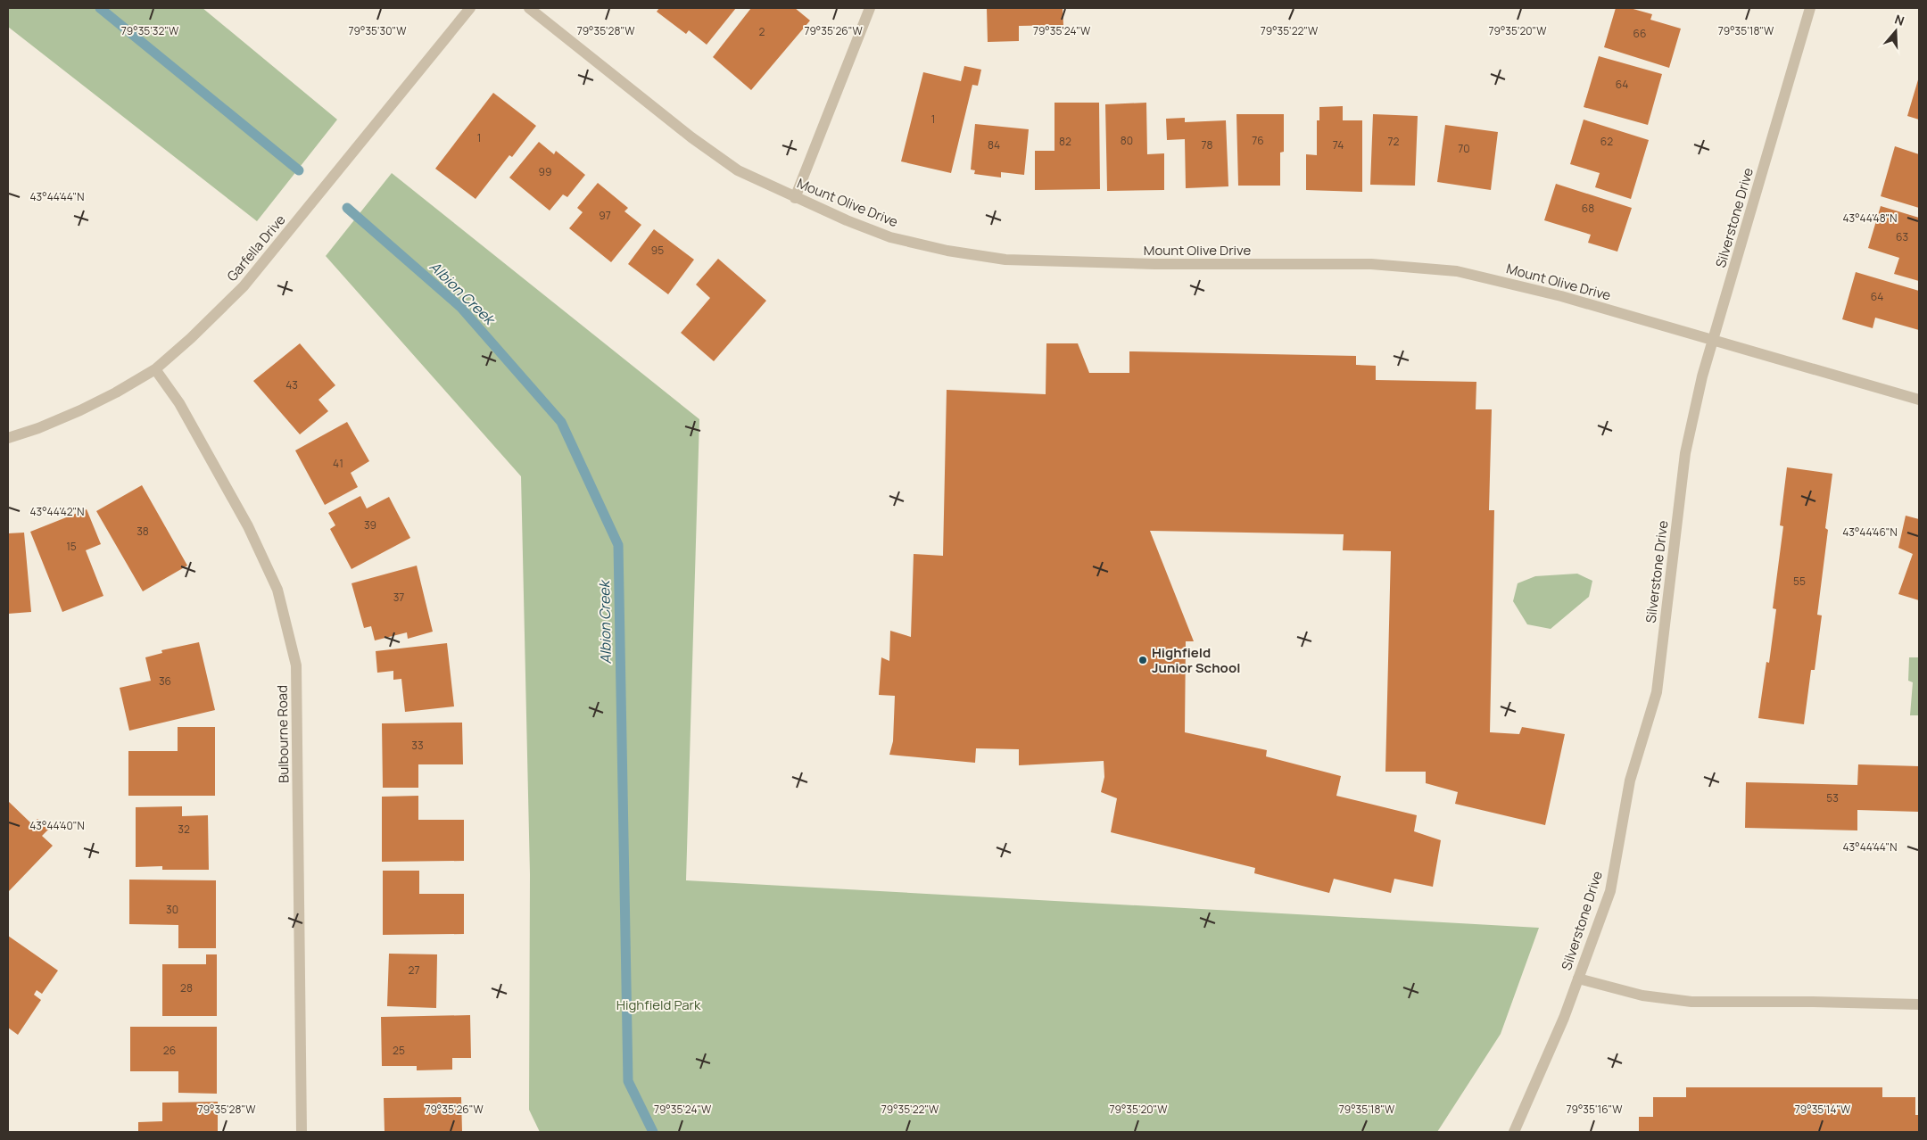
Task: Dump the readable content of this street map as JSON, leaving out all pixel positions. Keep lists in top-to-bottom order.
{
  "streets": {
    "street": [
      "Mount Olive Drive",
      "Silverstone Drive",
      "Garfella Drive",
      "Bulbourne Road"
    ]
  },
  "crossings": [
    ["Mount Olive Drive", "Silverstone Drive"],
    ["Garfella Drive", "Bulbourne Road"]
  ],
  "water": ["Albion Creek"],
  "parks": ["Highfield Park"],
  "places": ["Highfield Junior School"],
  "house_numbers": [
    "2",
    "66",
    "64",
    "1",
    "1",
    "80",
    "76",
    "82",
    "72",
    "62",
    "84",
    "78",
    "74",
    "70",
    "99",
    "68",
    "97",
    "63",
    "95",
    "64",
    "43",
    "41",
    "39",
    "38",
    "15",
    "55",
    "37",
    "36",
    "33",
    "53",
    "32",
    "30",
    "27",
    "28",
    "26",
    "25"
  ],
  "north": "top",
  "coordinates": [
    "79°35'32\"W",
    "79°35'30\"W",
    "79°35'28\"W",
    "79°35'26\"W",
    "79°35'24\"W",
    "79°35'22\"W",
    "79°35'20\"W",
    "79°35'18\"W",
    "43°44'44\"N",
    "43°44'48\"N",
    "43°44'42\"N",
    "43°44'46\"N",
    "43°44'40\"N",
    "79°35'16\"W",
    "79°35'14\"W"
  ]
}
